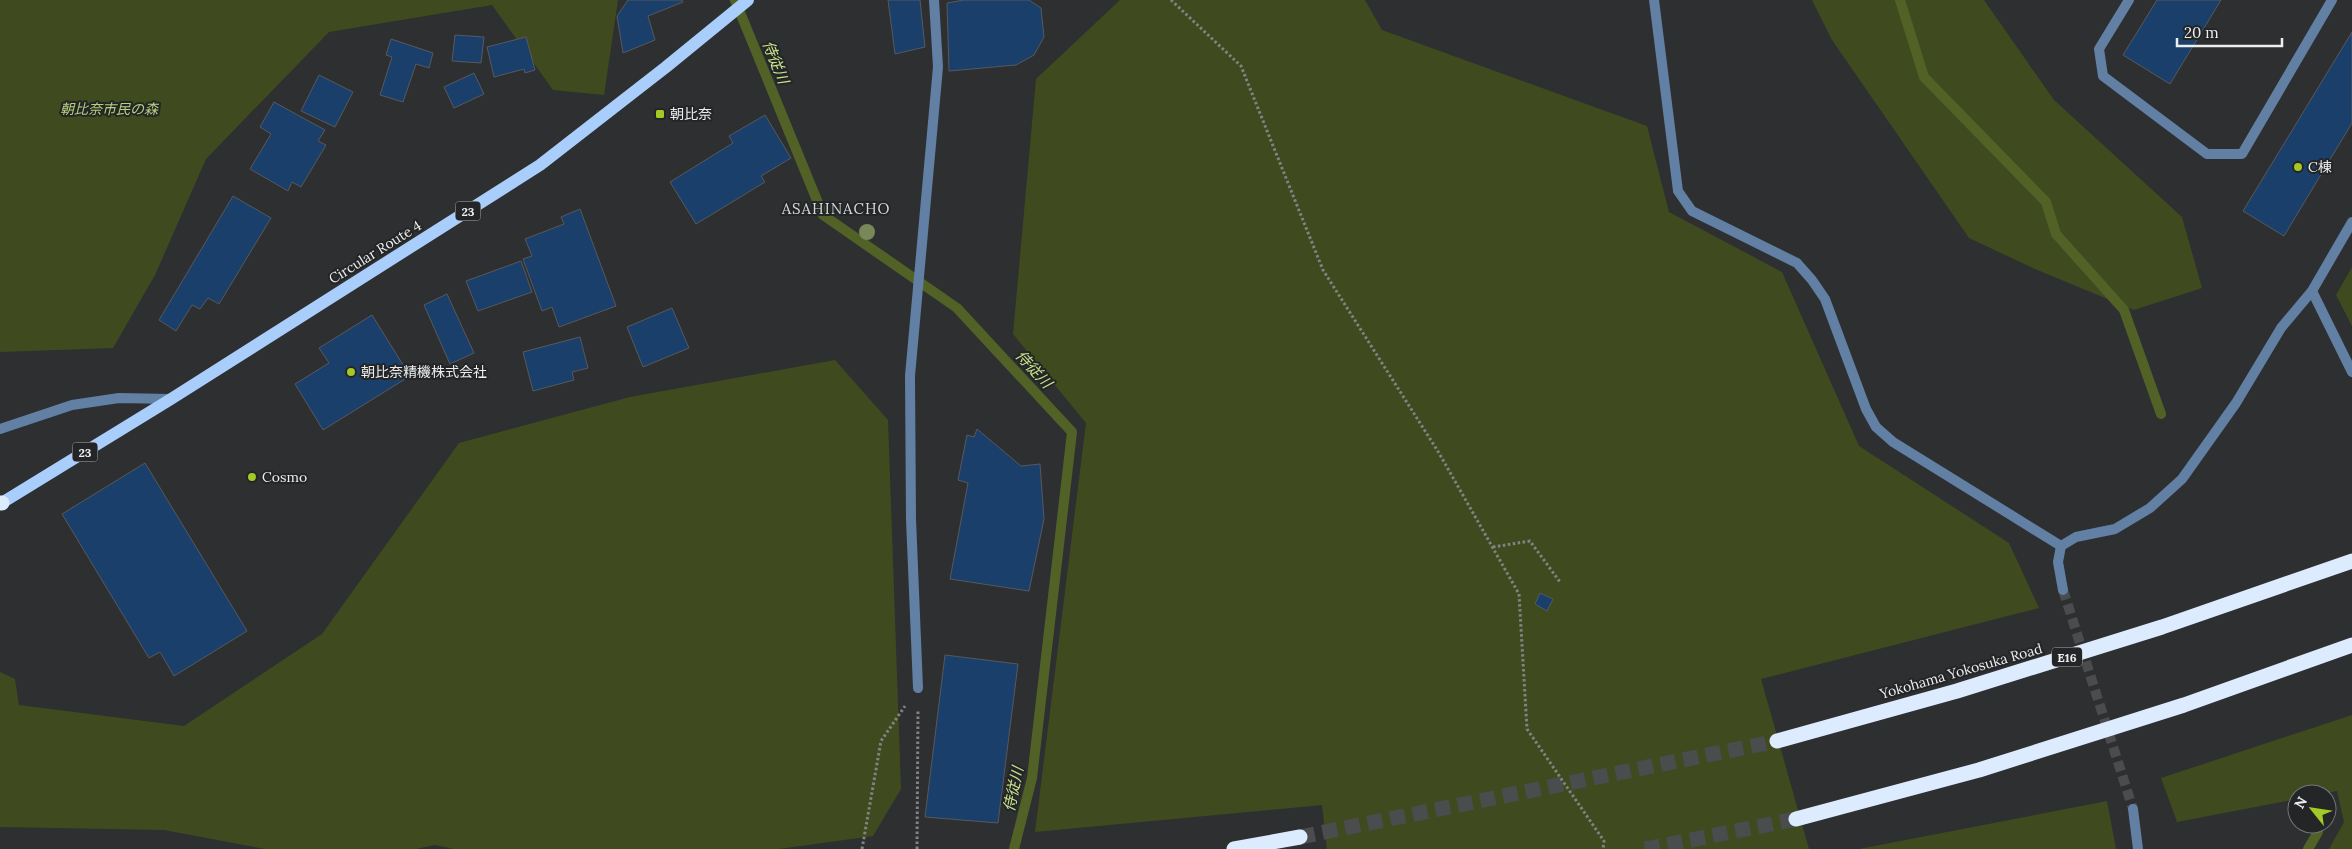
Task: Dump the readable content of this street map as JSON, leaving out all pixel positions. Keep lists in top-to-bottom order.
{
  "streets": {
    "highway": ["E16", "Yokohama Yokosuka Road"],
    "main road": ["23", "Circular Route 4"]
  },
  "districts": ["ASAHINACHO"],
  "water": ["侍従川"],
  "parks": ["朝比奈市民の森"],
  "places": {
    "transit": ["朝比奈"],
    "other": ["C棟", "朝比奈精機株式会社", "Cosmo"]
  },
  "scale_bar": "20 m",
  "north": "top left"
}
